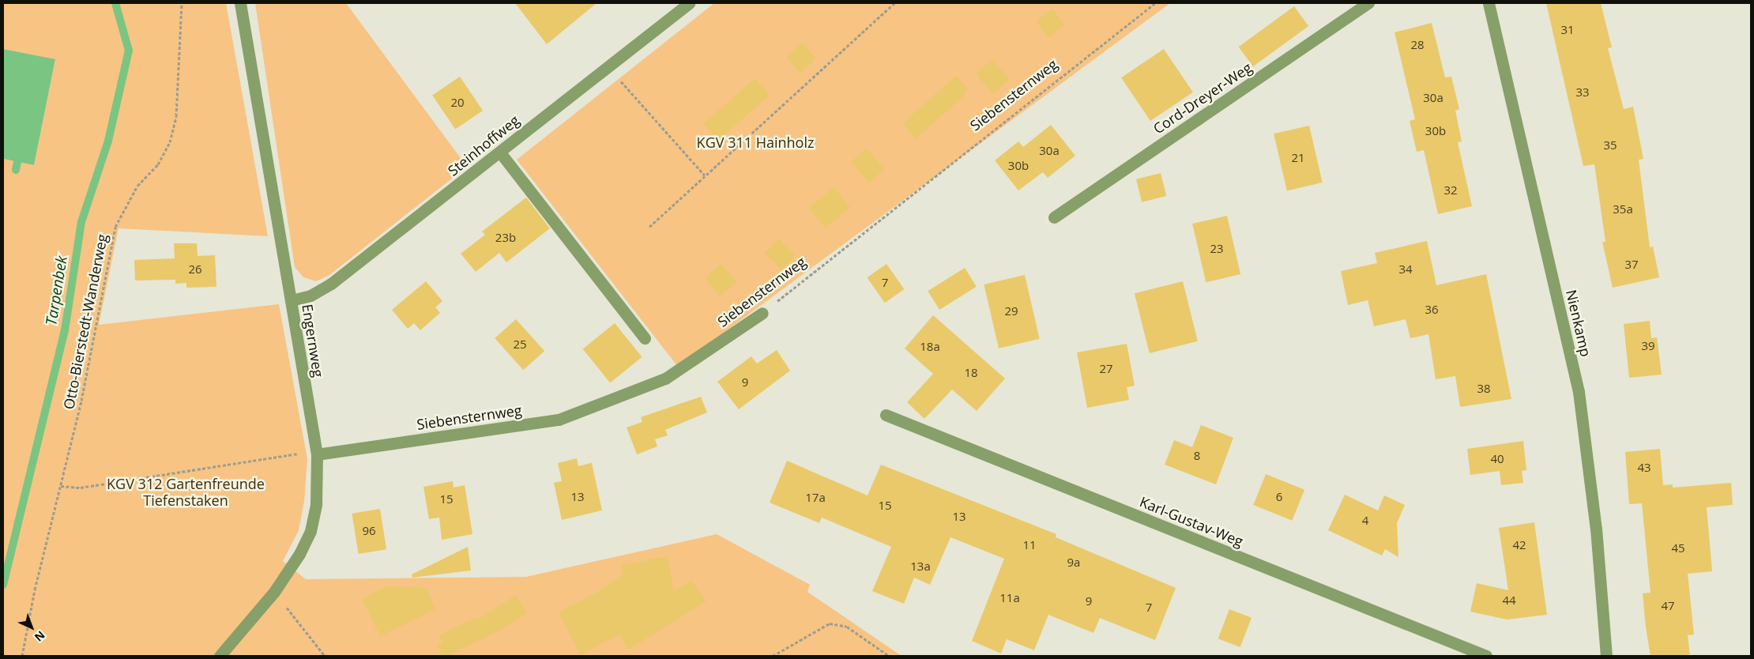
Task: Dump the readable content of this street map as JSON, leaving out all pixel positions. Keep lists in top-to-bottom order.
{
  "streets": {
    "street": [
      "Siebensternweg",
      "Cord-Dreyer-Weg",
      "Steinhoffweg",
      "Nienkamp",
      "Engernweg",
      "Karl-Gustav-Weg"
    ],
    "path": ["Otto-Bierstedt-Wanderweg"]
  },
  "crossings": [
    ["Siebensternweg", "Engernweg"],
    ["Steinhoffweg", "Engernweg"]
  ],
  "water": ["Tarpenbek"],
  "parks": ["KGV 311 Hainholz", "KGV 312 Gartenfreunde Tiefenstaken"],
  "house_numbers": [
    "31",
    "28",
    "33",
    "30a",
    "20",
    "30b",
    "35",
    "30a",
    "21",
    "30b",
    "32",
    "35a",
    "23b",
    "23",
    "37",
    "26",
    "34",
    "7",
    "36",
    "29",
    "25",
    "39",
    "18a",
    "27",
    "18",
    "9",
    "38",
    "8",
    "40",
    "43",
    "13",
    "6",
    "17a",
    "15",
    "15",
    "13",
    "4",
    "96",
    "11",
    "42",
    "45",
    "9a",
    "13a",
    "11a",
    "44",
    "9",
    "47",
    "7"
  ],
  "north": "bottom right"
}
